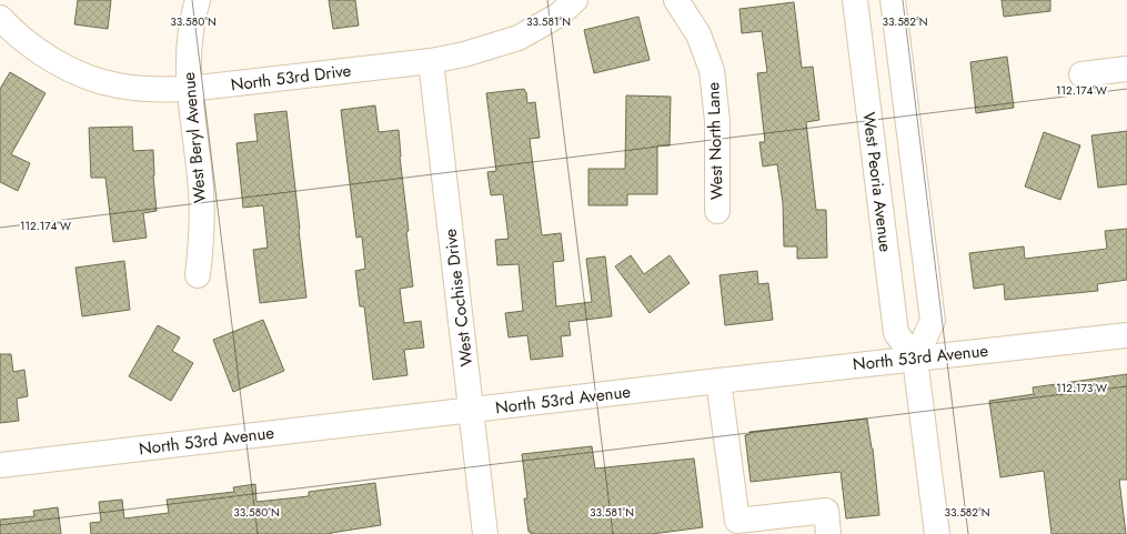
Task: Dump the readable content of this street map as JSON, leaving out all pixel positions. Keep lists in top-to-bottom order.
{
  "streets": {
    "street": [
      "North 53rd Drive",
      "West Beryl Avenue",
      "West North Lane",
      "West Peoria Avenue",
      "West Cochise Drive",
      "North 53rd Avenue"
    ]
  },
  "crossings": [
    ["North 53rd Drive", "West Beryl Avenue"],
    ["North 53rd Drive", "West Cochise Drive"],
    ["West Peoria Avenue", "North 53rd Avenue"],
    ["West Cochise Drive", "North 53rd Avenue"]
  ],
  "coordinates": [
    "33.580°N",
    "33.581°N",
    "33.582°N",
    "112.174°W",
    "112.173°W"
  ]
}
